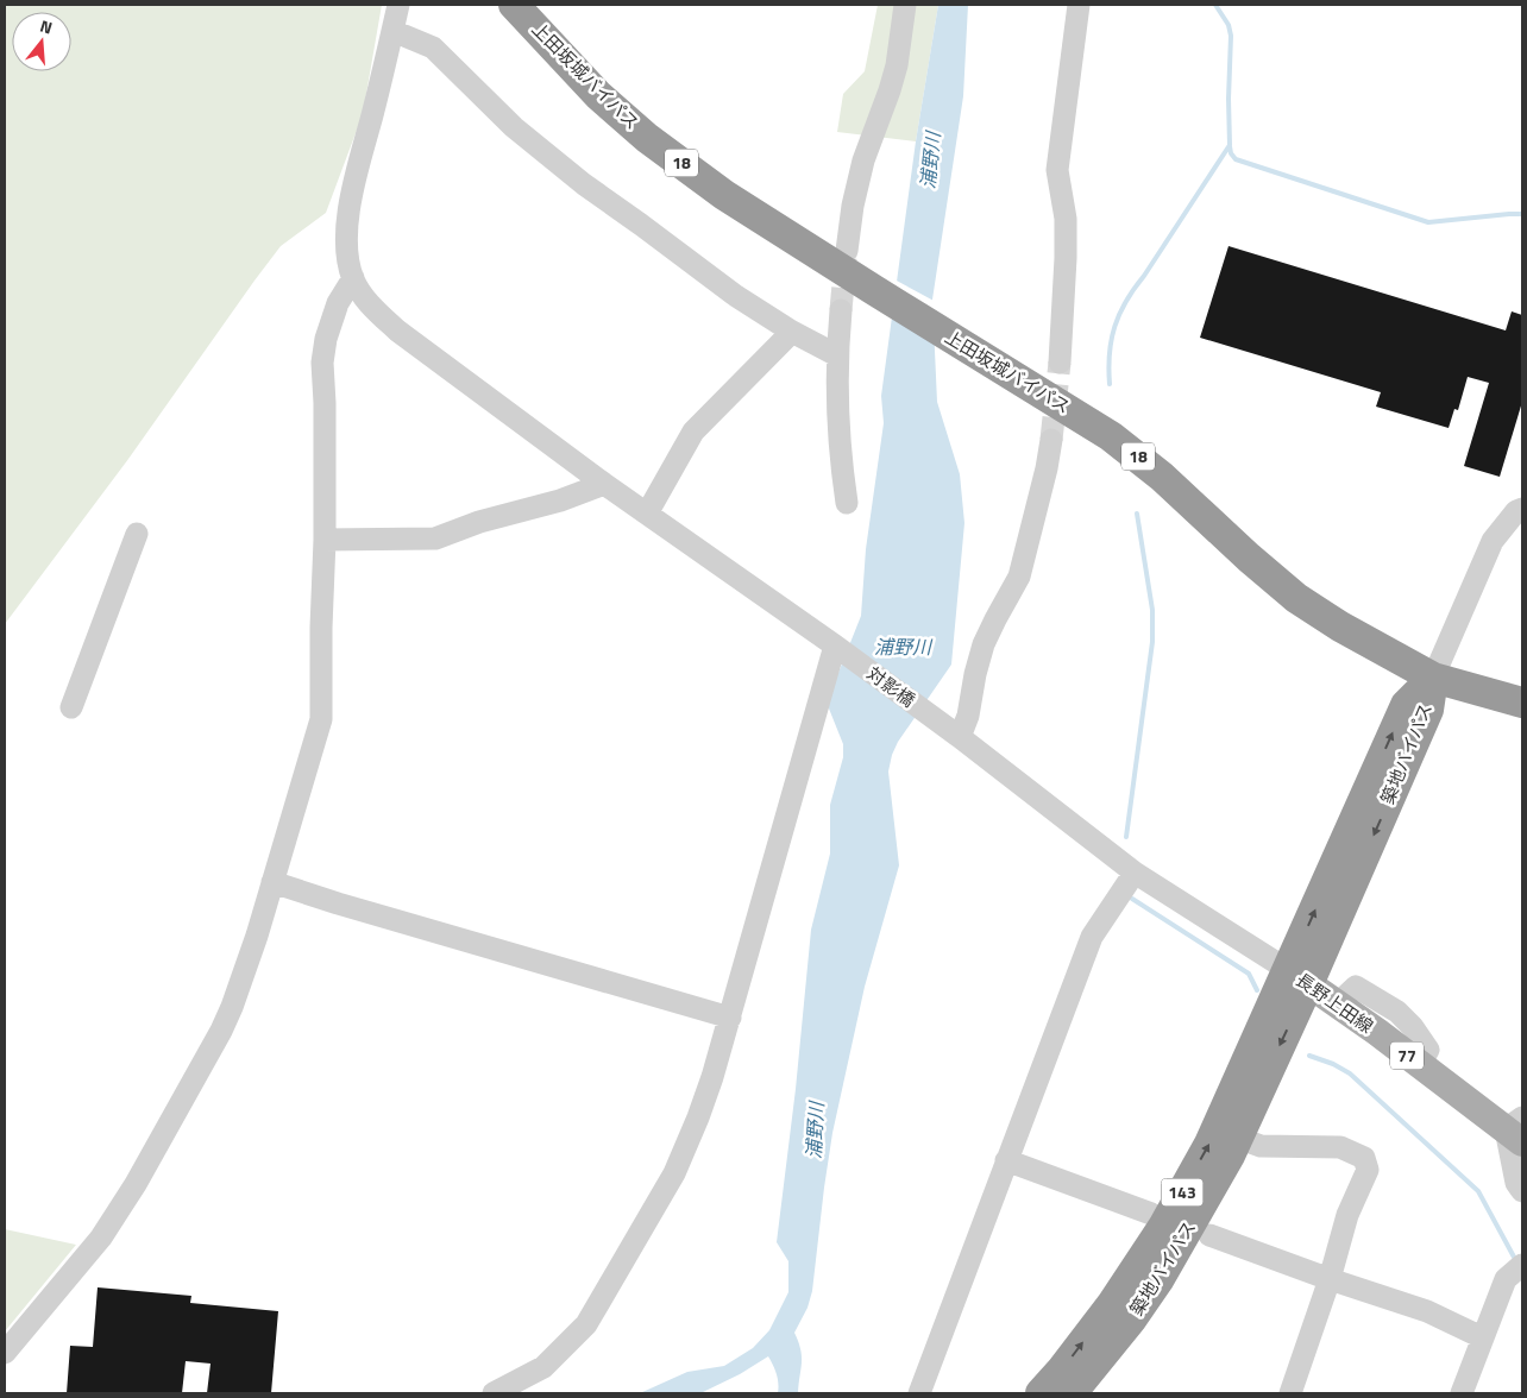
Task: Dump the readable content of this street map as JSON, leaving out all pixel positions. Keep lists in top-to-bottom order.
{
  "streets": {
    "highway": [
      "上田坂城バイパス",
      "18",
      "築地バイパス",
      "143"
    ],
    "main road": ["長野上田線", "77"],
    "street": ["対影橋"]
  },
  "crossings": [
    ["上田坂城バイパス", "築地バイパス"],
    ["対影橋", "築地バイパス"],
    ["対影橋", "長野上田線"],
    ["築地バイパス", "長野上田線"]
  ],
  "water": ["浦野川"],
  "north": "top"
}
